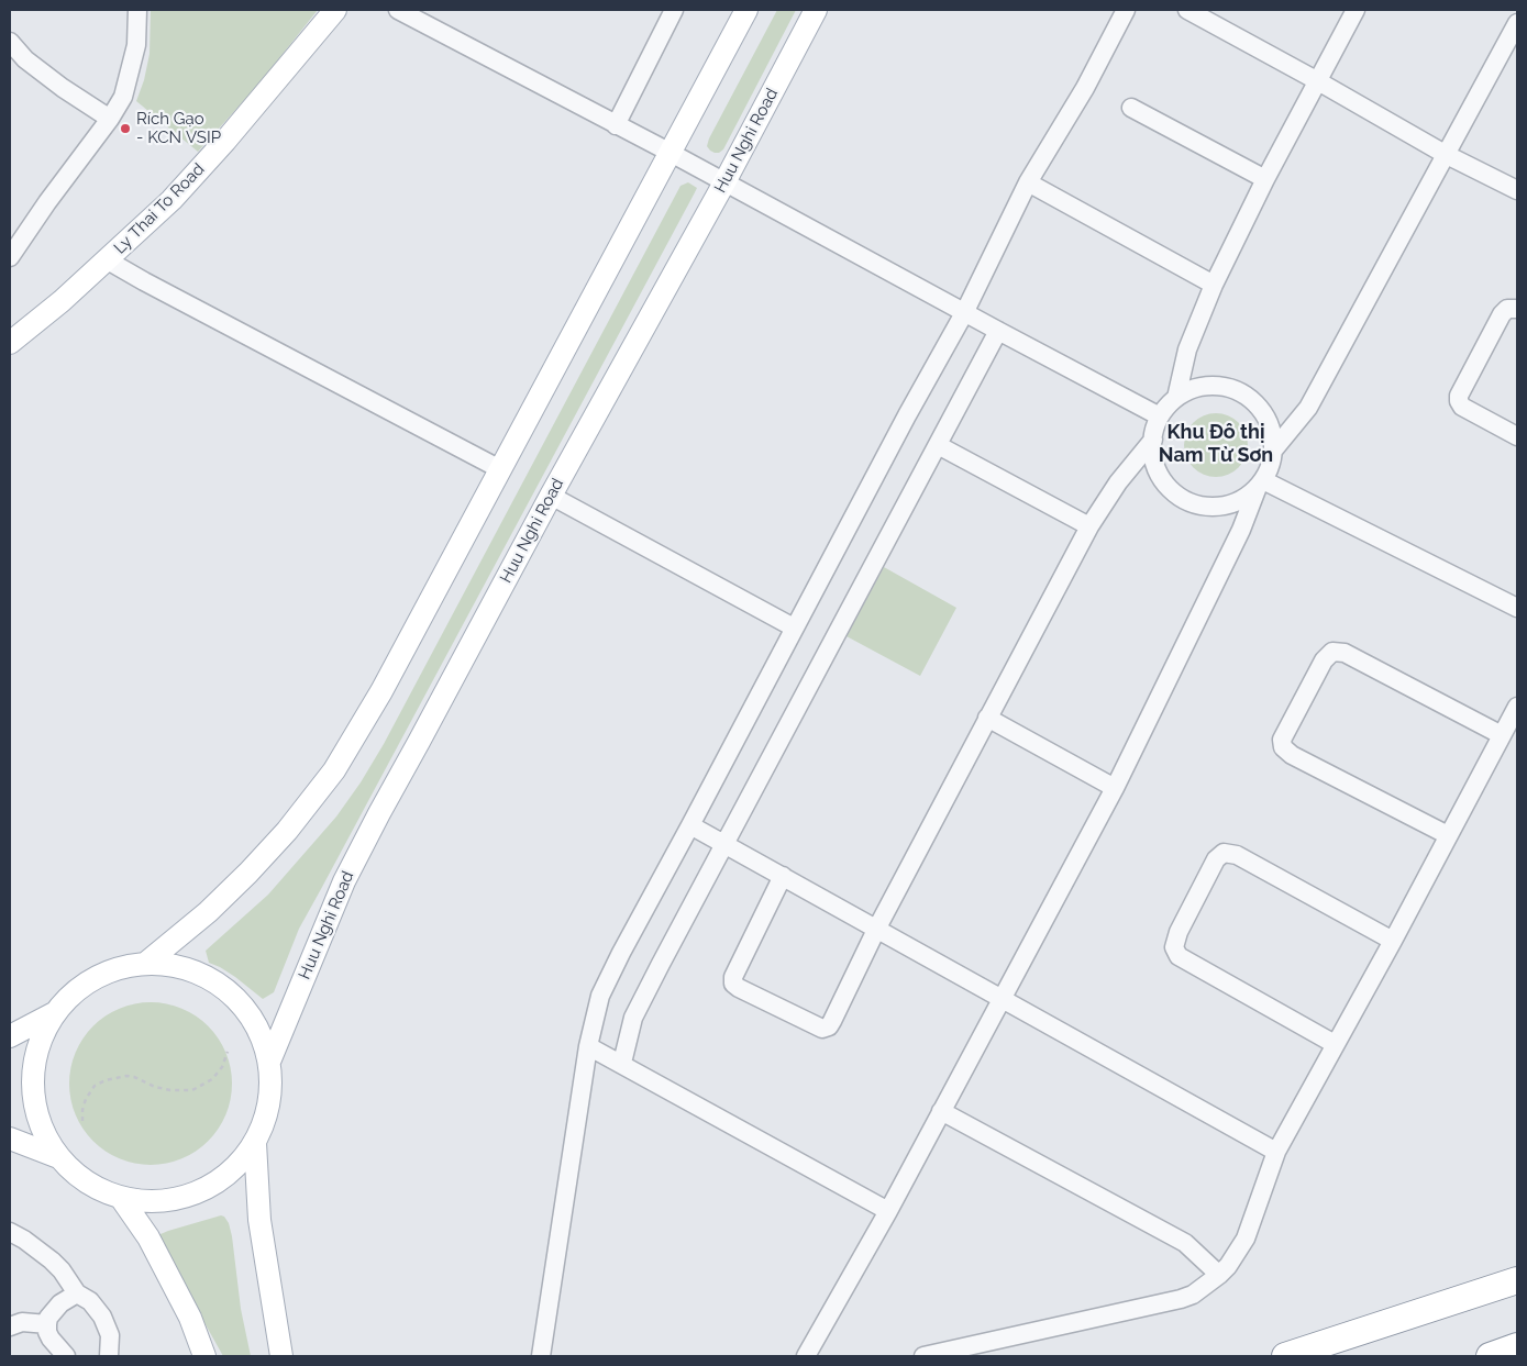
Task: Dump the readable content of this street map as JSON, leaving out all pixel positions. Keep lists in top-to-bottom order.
{
  "streets": {
    "main road": ["Huu Nghi Road", "Ly Thai To Road"]
  },
  "districts": ["Khu Đô thị Nam Từ Sơn"],
  "places": ["Rích Gạo - KCN VSIP"]
}
